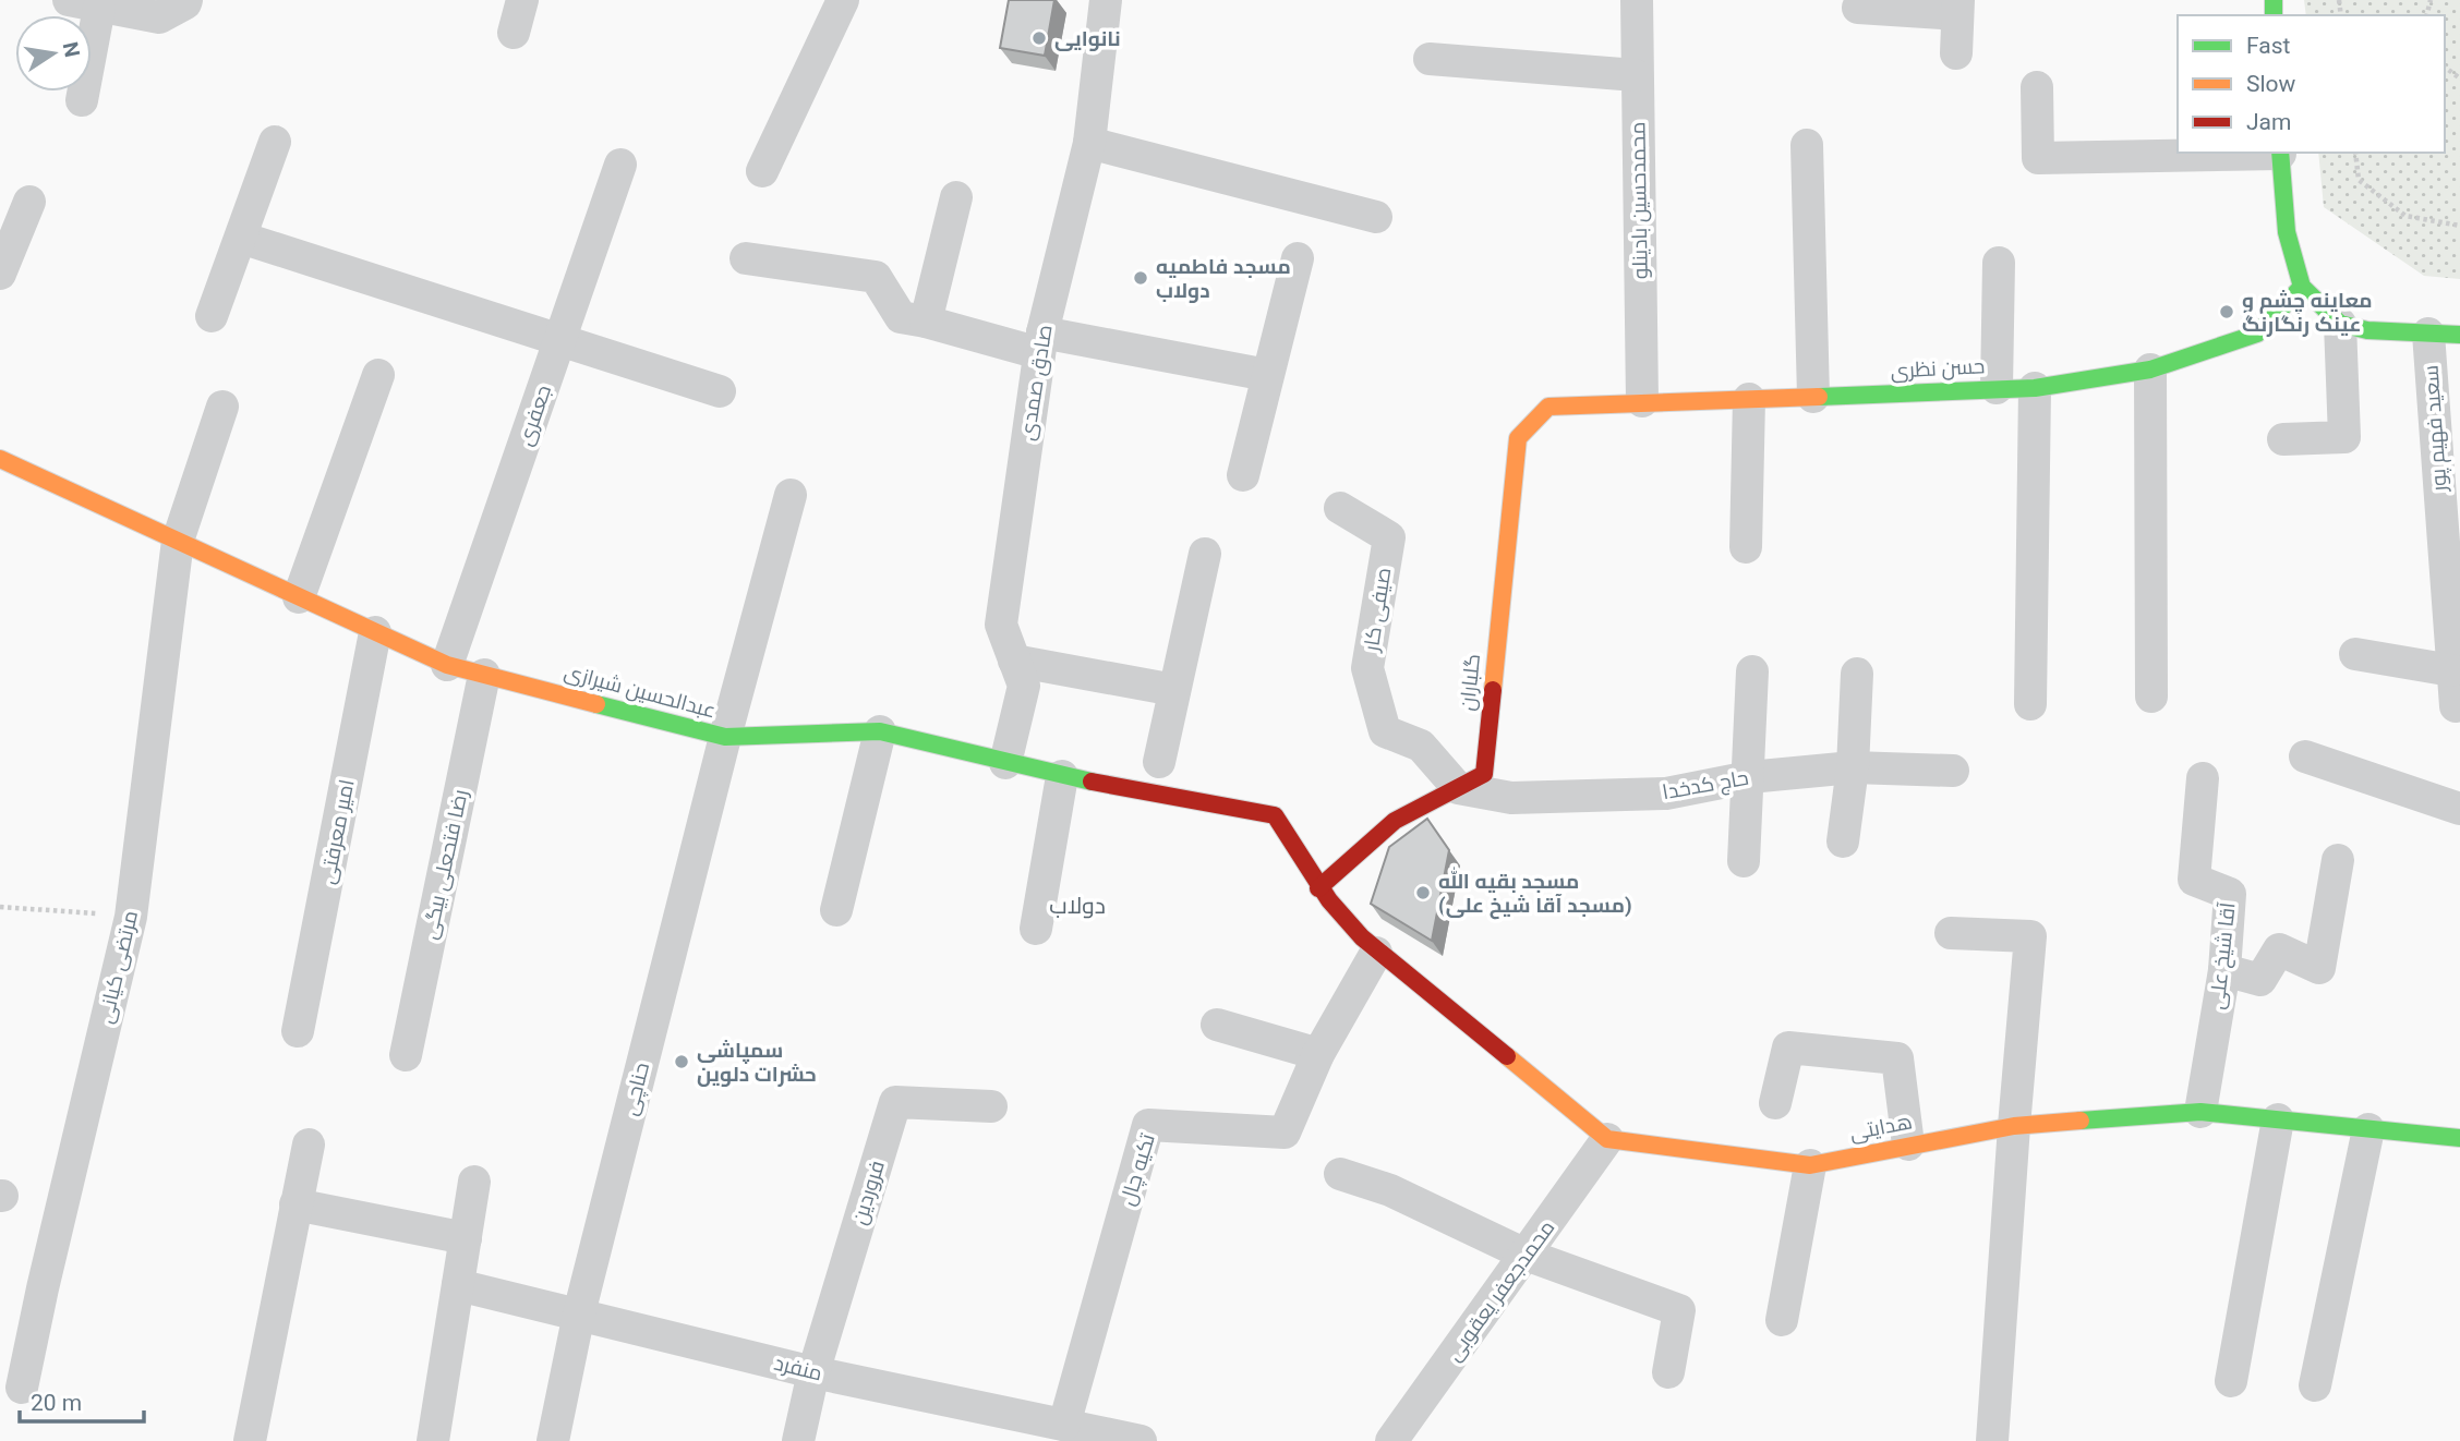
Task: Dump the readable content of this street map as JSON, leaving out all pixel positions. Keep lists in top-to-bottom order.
{
  "streets": {
    "street": [
      "محمدحسین بادینلو",
      "حسن نظری",
      "صادق صمدی",
      "جعفری",
      "سعید فهیم پور",
      "صیفی کار",
      "گلباران",
      "عبدالحسین شیرازی",
      "حاج کدخدا",
      "امیر معرفتی",
      "رضا فتحعلی بیگی",
      "آقا شیخ علی",
      "مرتضی کیانی",
      "حناچی",
      "هدایتی",
      "تکیه چال",
      "فروردین",
      "محمدجعفر یعقوبی",
      "منفرد"
    ]
  },
  "crossings": [
    ["محمدحسین بادینلو", "حسن نظری"],
    ["حسن نظری", "گلباران"],
    ["صادق صمدی", "عبدالحسین شیرازی"],
    ["جعفری", "عبدالحسین شیرازی"],
    ["صیفی کار", "گلباران"],
    ["صیفی کار", "حاج کدخدا"],
    ["گلباران", "عبدالحسین شیرازی"],
    ["گلباران", "حاج کدخدا"],
    ["عبدالحسین شیرازی", "امیر معرفتی"],
    ["عبدالحسین شیرازی", "رضا فتحعلی بیگی"],
    ["عبدالحسین شیرازی", "مرتضی کیانی"],
    ["عبدالحسین شیرازی", "حناچی"],
    ["عبدالحسین شیرازی", "تکیه چال"],
    ["آقا شیخ علی", "هدایتی"],
    ["حناچی", "منفرد"],
    ["هدایتی", "محمدجعفر یعقوبی"],
    ["تکیه چال", "منفرد"],
    ["فروردین", "منفرد"]
  ],
  "districts": ["دولاب"],
  "places": [
    "نانوایی",
    "مسجد فاطمیه دولاب",
    "معاینه چشم و عینک رنگارنگ",
    "مسجد بقیه الله (مسجد آقا شیخ علی)",
    "سمپاشی حشرات دلوین"
  ],
  "legend": ["Fast", "Slow", "Jam"],
  "scale_bar": "20 m",
  "north": "right"
}
